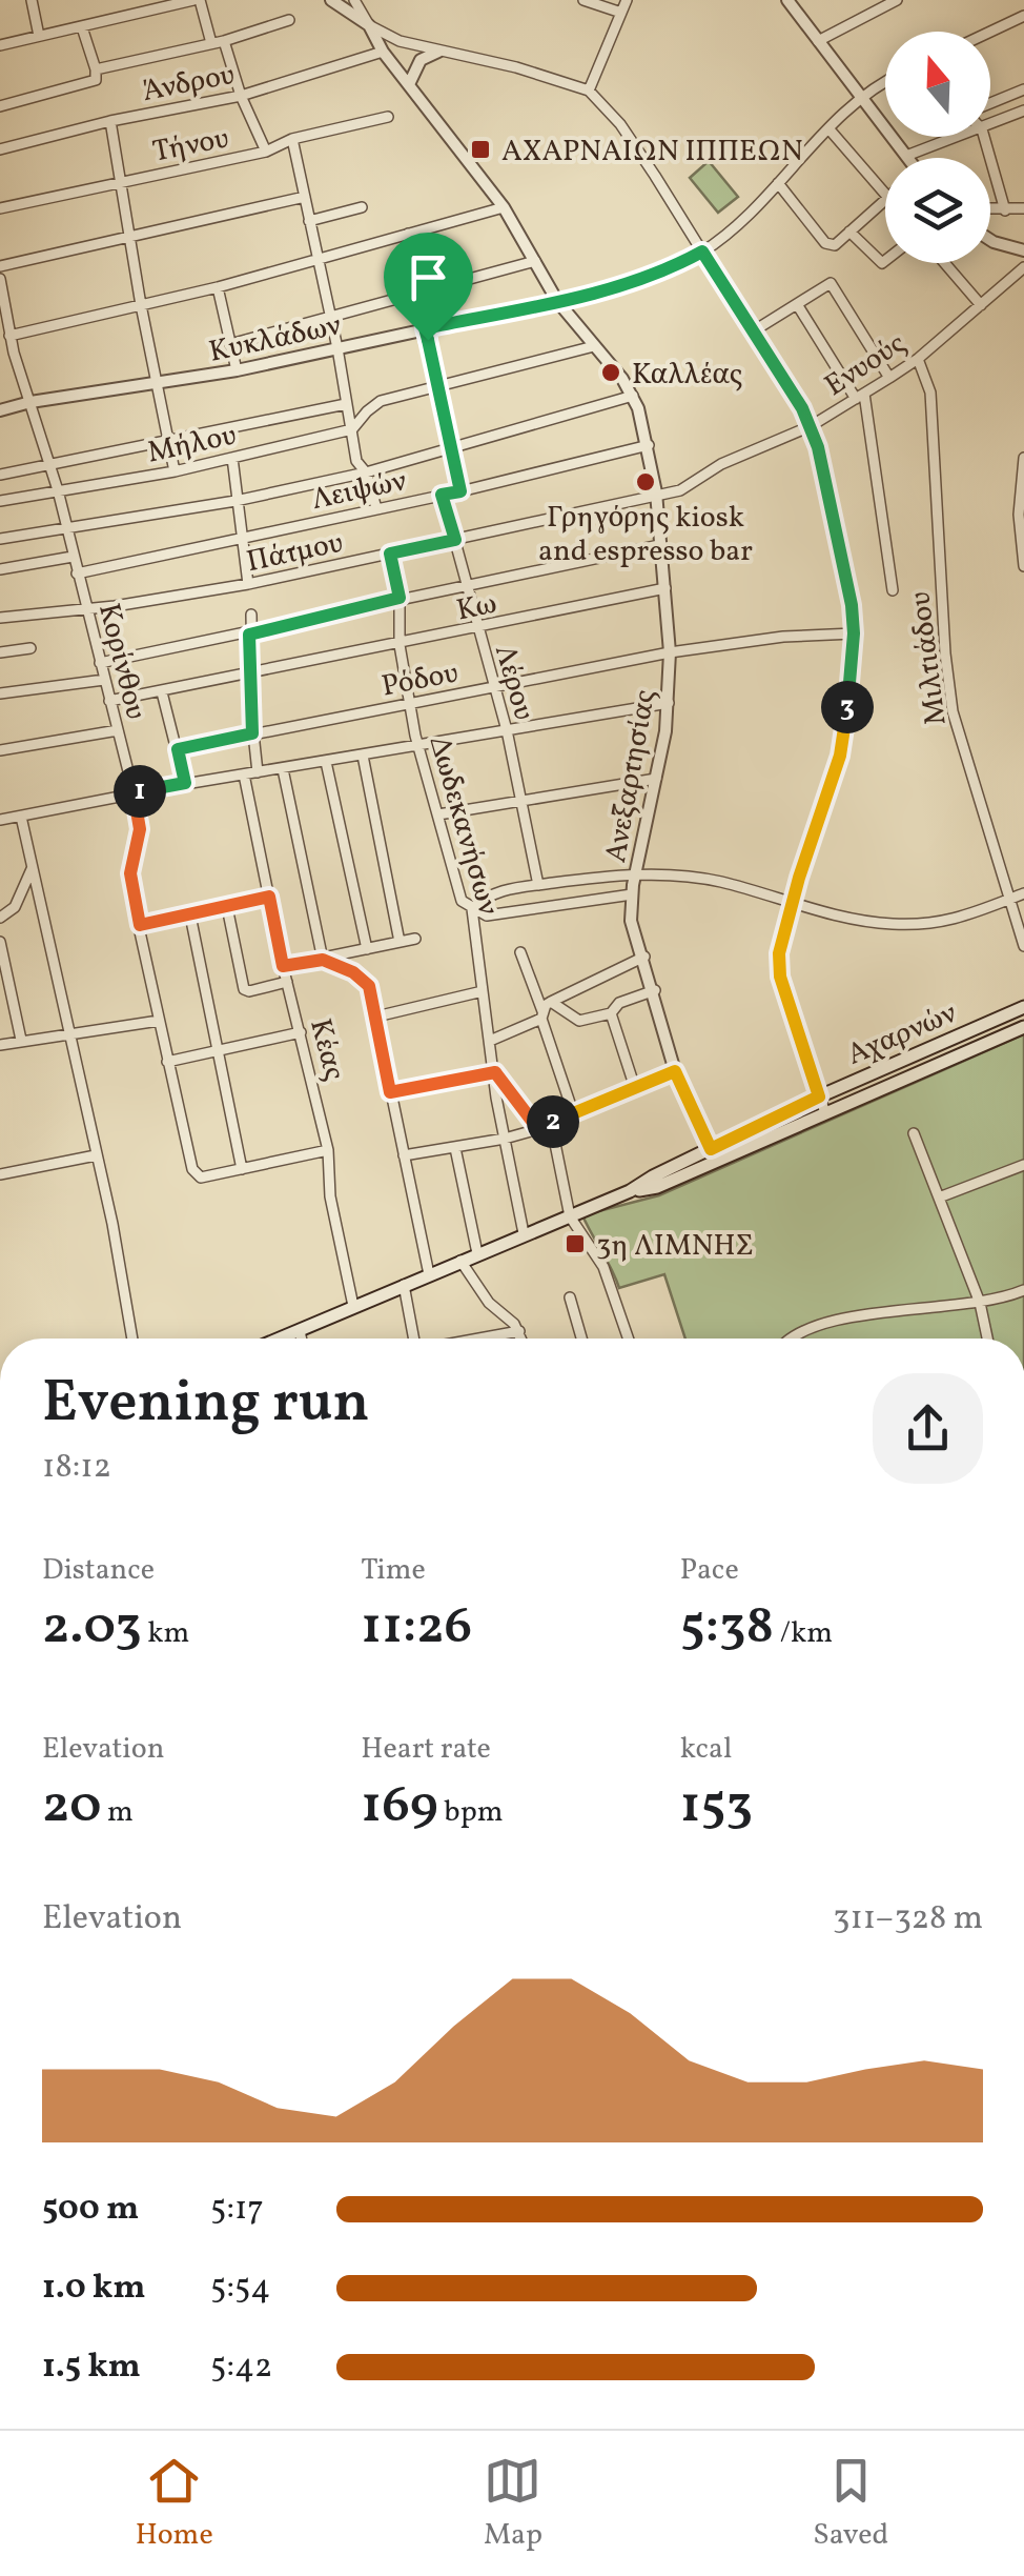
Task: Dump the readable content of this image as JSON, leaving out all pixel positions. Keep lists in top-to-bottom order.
{
  "streets": {
    "main road": ["Αχαρνών"],
    "street": [
      "Άνδρου",
      "Τήνου",
      "Κυκλάδων",
      "Ενυούς",
      "Μήλου",
      "Λειψών",
      "Πάτμου",
      "Κω",
      "Μιλτιάδου",
      "Κορίνθου",
      "Ρόδου",
      "Λέρου",
      "Ανεξαρτησίας",
      "Δωδεκανήσων",
      "Κέας"
    ]
  },
  "crossings": [
    ["Άνδρου", "Ανεξαρτησίας"],
    ["Κυκλάδων", "Κορίνθου"],
    ["Κυκλάδων", "Ανεξαρτησίας"],
    ["Ενυούς", "Πάτμου"],
    ["Ενυούς", "Μιλτιάδου"],
    ["Ενυούς", "Ανεξαρτησίας"],
    ["Μήλου", "Κορίνθου"],
    ["Λειψών", "Κορίνθου"],
    ["Λειψών", "Λέρου"],
    ["Λειψών", "Ανεξαρτησίας"],
    ["Πάτμου", "Κορίνθου"],
    ["Πάτμου", "Λέρου"],
    ["Πάτμου", "Ανεξαρτησίας"],
    ["Πάτμου", "Δωδεκανήσων"],
    ["Κω", "Κορίνθου"],
    ["Κω", "Λέρου"],
    ["Κω", "Ανεξαρτησίας"],
    ["Κω", "Δωδεκανήσων"],
    ["Ρόδου", "Λέρου"],
    ["Ρόδου", "Ανεξαρτησίας"],
    ["Ρόδου", "Δωδεκανήσων"],
    ["Ανεξαρτησίας", "Αχαρνών"],
    ["Δωδεκανήσων", "Αχαρνών"],
    ["Αχαρνών", "Κέας"]
  ],
  "places": {
    "transit": ["ΑΧΑΡΝΑΙΩΝ ΙΠΠΕΩΝ", "3η ΛΙΜΝΗΣ"],
    "other": ["Καλλέας", "Γρηγόρης kiosk and espresso bar"]
  },
  "north": "top",
  "page": {
    "pins": ["3", "1", "2"],
    "heading": ["Evening run", "18:12"],
    "stats": [
      ["Distance", "2.03 km"],
      ["Time", "11:26"],
      ["Pace", "5:38 /km"],
      ["Elevation", "20 m"],
      ["Heart rate", "169 bpm"],
      ["kcal", "153"]
    ],
    "chart": ["Elevation", "311–328 m"],
    "list": [
      {
        "name": "500 m",
        "note": "5:17"
      },
      {
        "name": "1.0 km",
        "note": "5:54"
      },
      {
        "name": "1.5 km",
        "note": "5:42"
      }
    ],
    "tabs": ["Home", "Map", "Saved"]
  }
}
